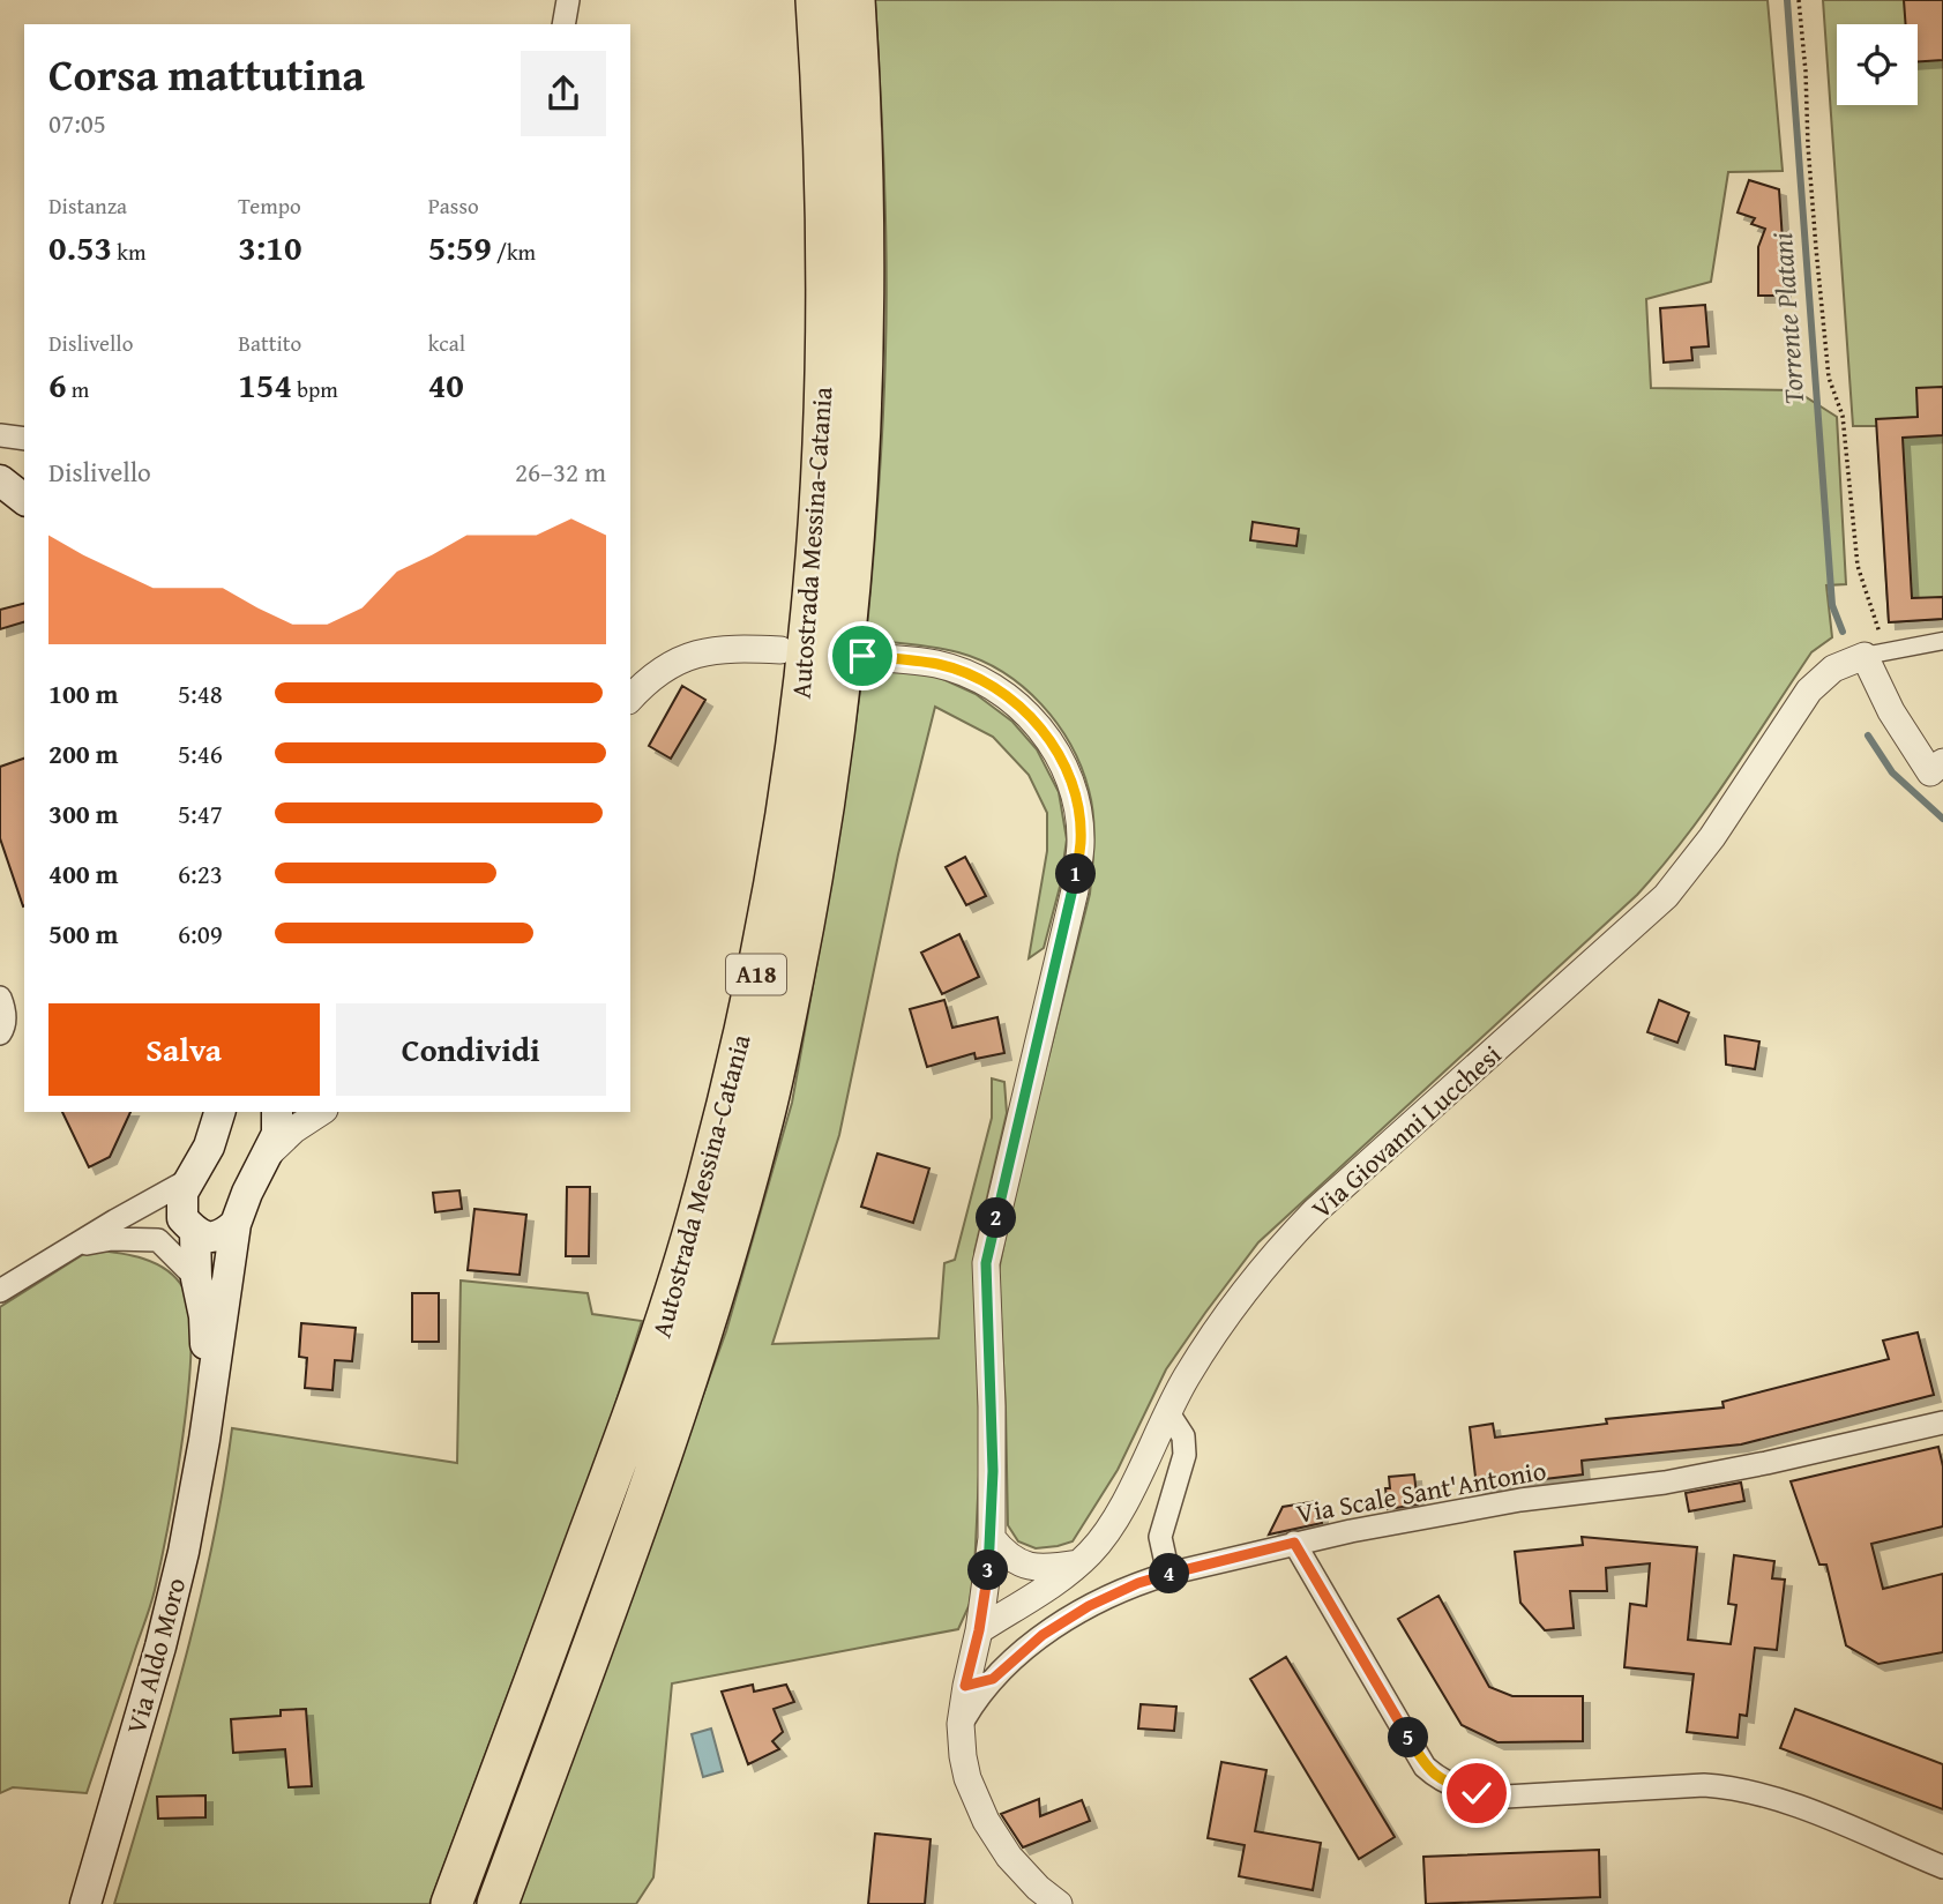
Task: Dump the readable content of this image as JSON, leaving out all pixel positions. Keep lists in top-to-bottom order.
{
  "streets": {
    "highway": ["Autostrada Messina-Catania", "A18"],
    "main road": ["Via Aldo Moro"],
    "street": ["Via Giovanni Lucchesi", "Via Scale Sant'Antonio"]
  },
  "water": ["Torrente Platani"],
  "page": {
    "heading": ["Corsa mattutina", "07:05"],
    "stats": [
      ["Distanza", "0.53 km"],
      ["Tempo", "3:10"],
      ["Passo", "5:59 /km"],
      ["Dislivello", "6 m"],
      ["Battito", "154 bpm"],
      ["kcal", "40"]
    ],
    "chart": ["Dislivello", "26–32 m"],
    "list": [
      {
        "name": "100 m",
        "note": "5:48"
      },
      {
        "name": "200 m",
        "note": "5:46"
      },
      {
        "name": "300 m",
        "note": "5:47"
      },
      {
        "name": "400 m",
        "note": "6:23"
      },
      {
        "name": "500 m",
        "note": "6:09"
      }
    ],
    "pins": [
      "1",
      "2",
      "3",
      "4",
      "5"
    ],
    "buttons": ["Salva", "Condividi"]
  }
}
